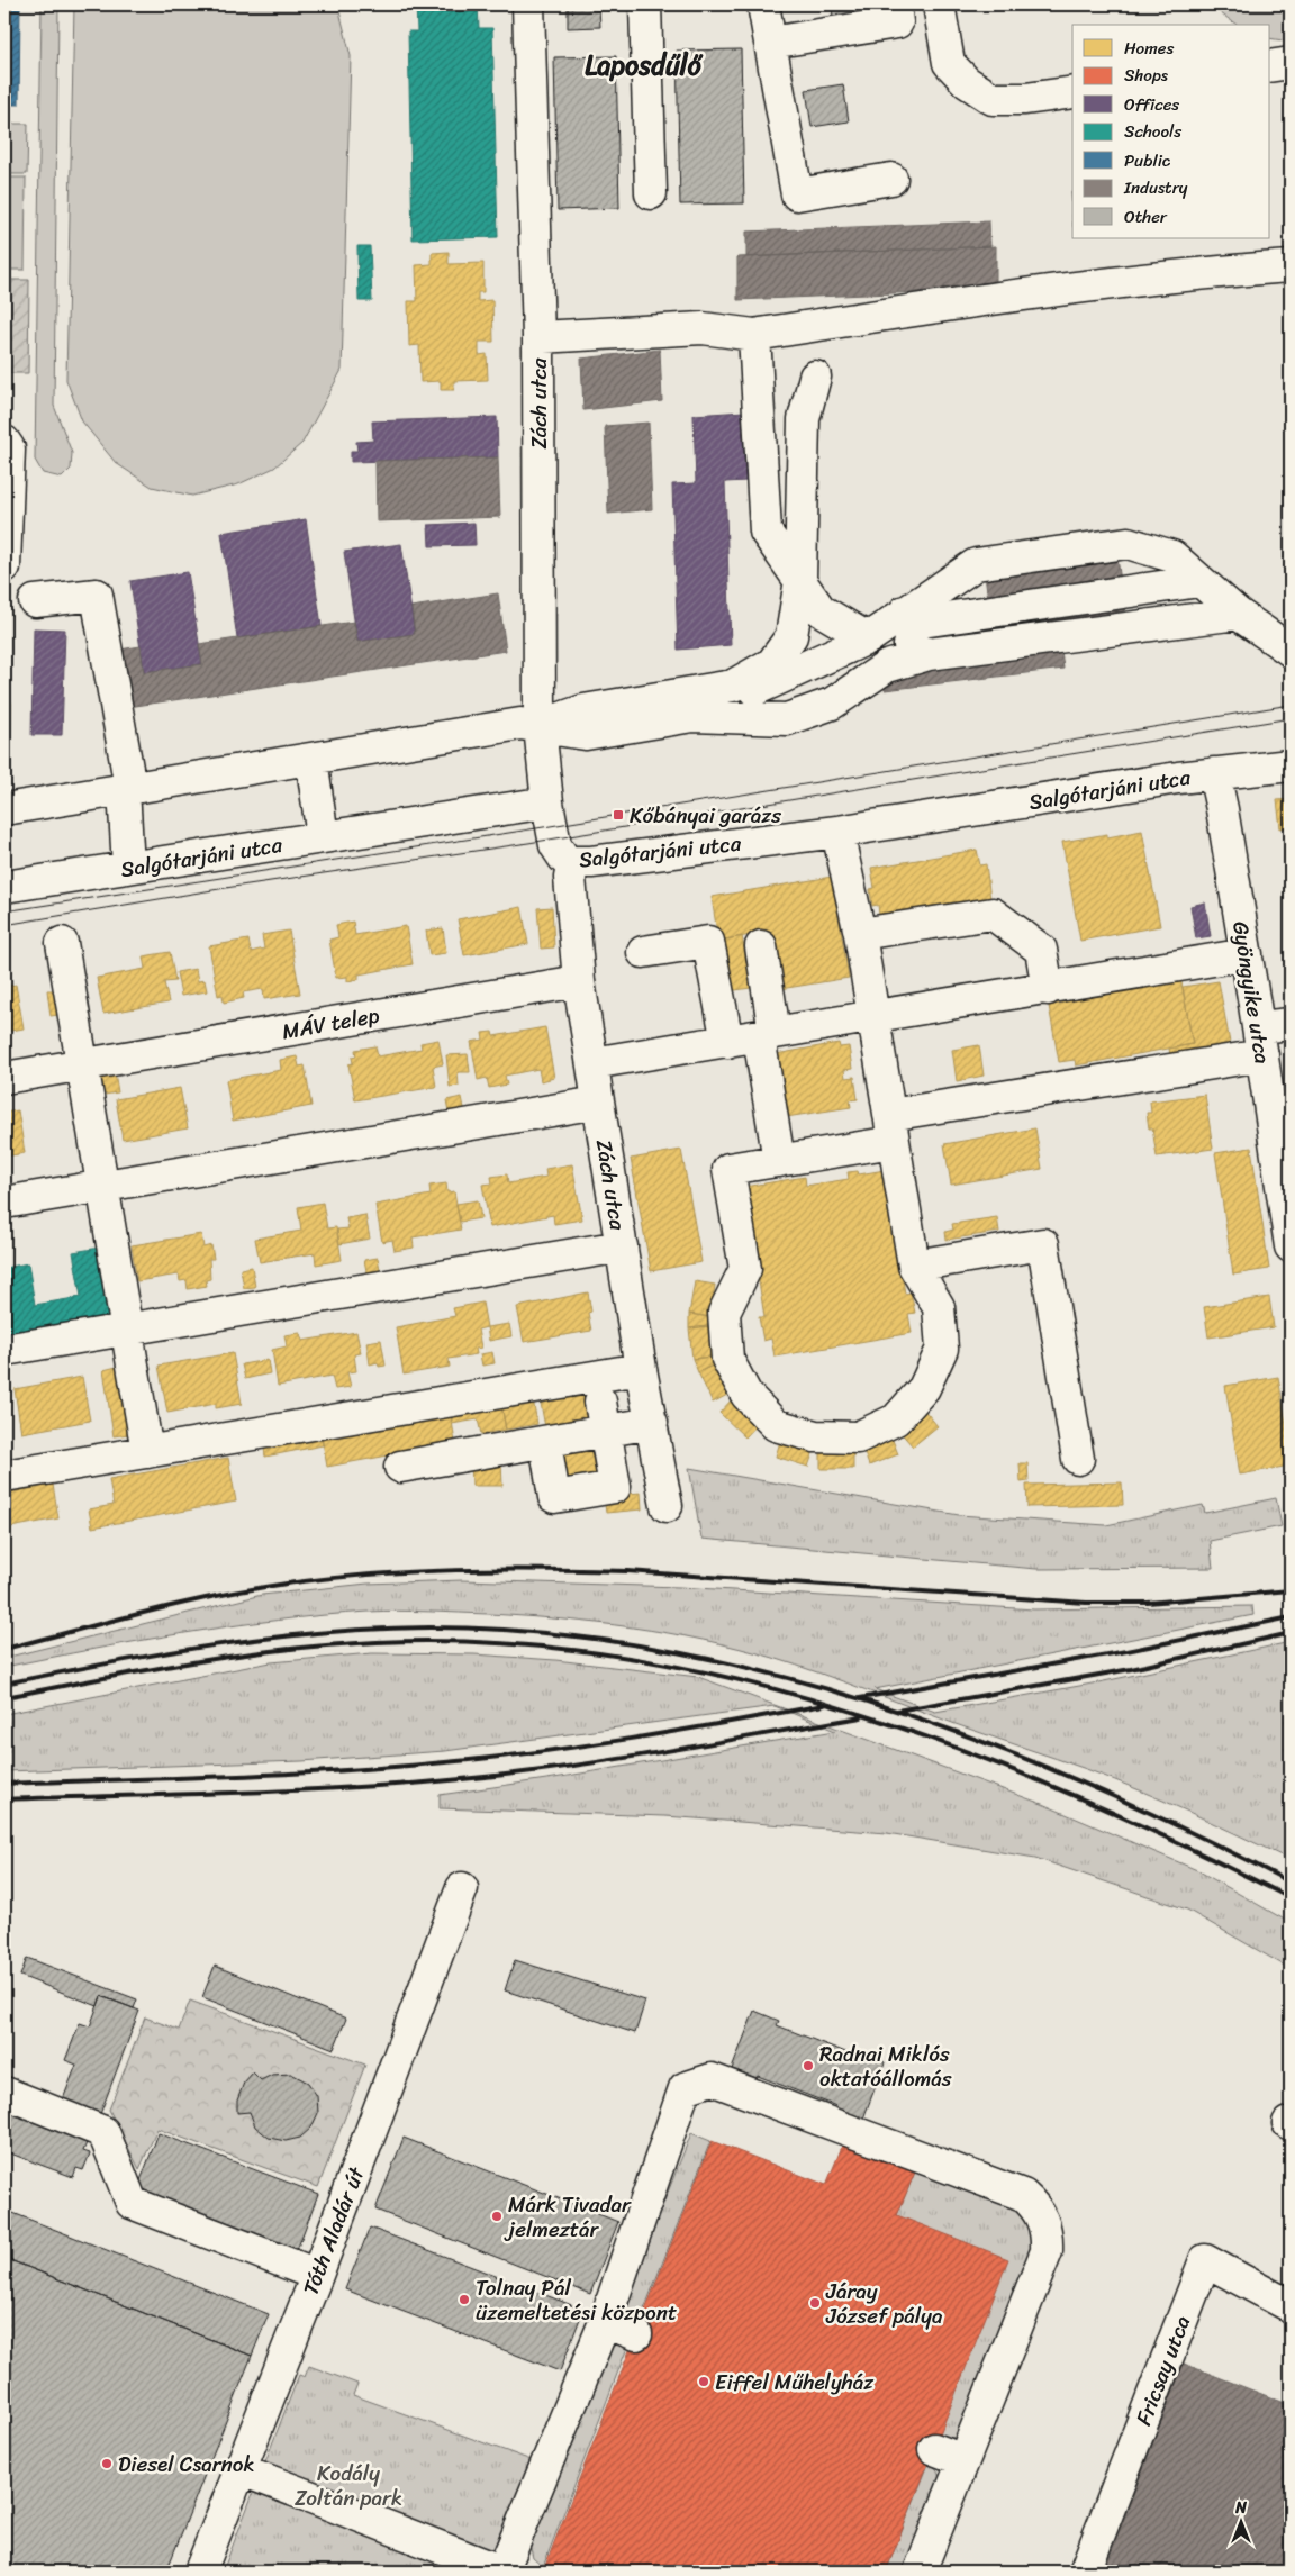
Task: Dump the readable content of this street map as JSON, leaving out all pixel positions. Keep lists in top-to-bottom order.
{
  "streets": {
    "street": [
      "Zách utca",
      "Salgótarjáni utca",
      "Gyöngyike utca",
      "MÁV telep",
      "Tóth Aladár út",
      "Fricsay utca"
    ]
  },
  "crossings": [
    ["Zách utca", "Salgótarjáni utca"],
    ["Zách utca", "MÁV telep"],
    ["Salgótarjáni utca", "Gyöngyike utca"]
  ],
  "districts": ["Laposdűlő"],
  "parks": ["Kodály Zoltán park"],
  "places": {
    "transit": ["Kőbányai garázs"],
    "other": [
      "Radnai Miklós oktatóállomás",
      "Márk Tivadar jelmeztár",
      "Tolnay Pál üzemeltetési központ",
      "Járay József pálya",
      "Eiffel Műhelyház",
      "Diesel Csarnok"
    ]
  },
  "legend": [
    "Homes",
    "Shops",
    "Offices",
    "Schools",
    "Public",
    "Industry",
    "Other"
  ],
  "north": "top"
}
